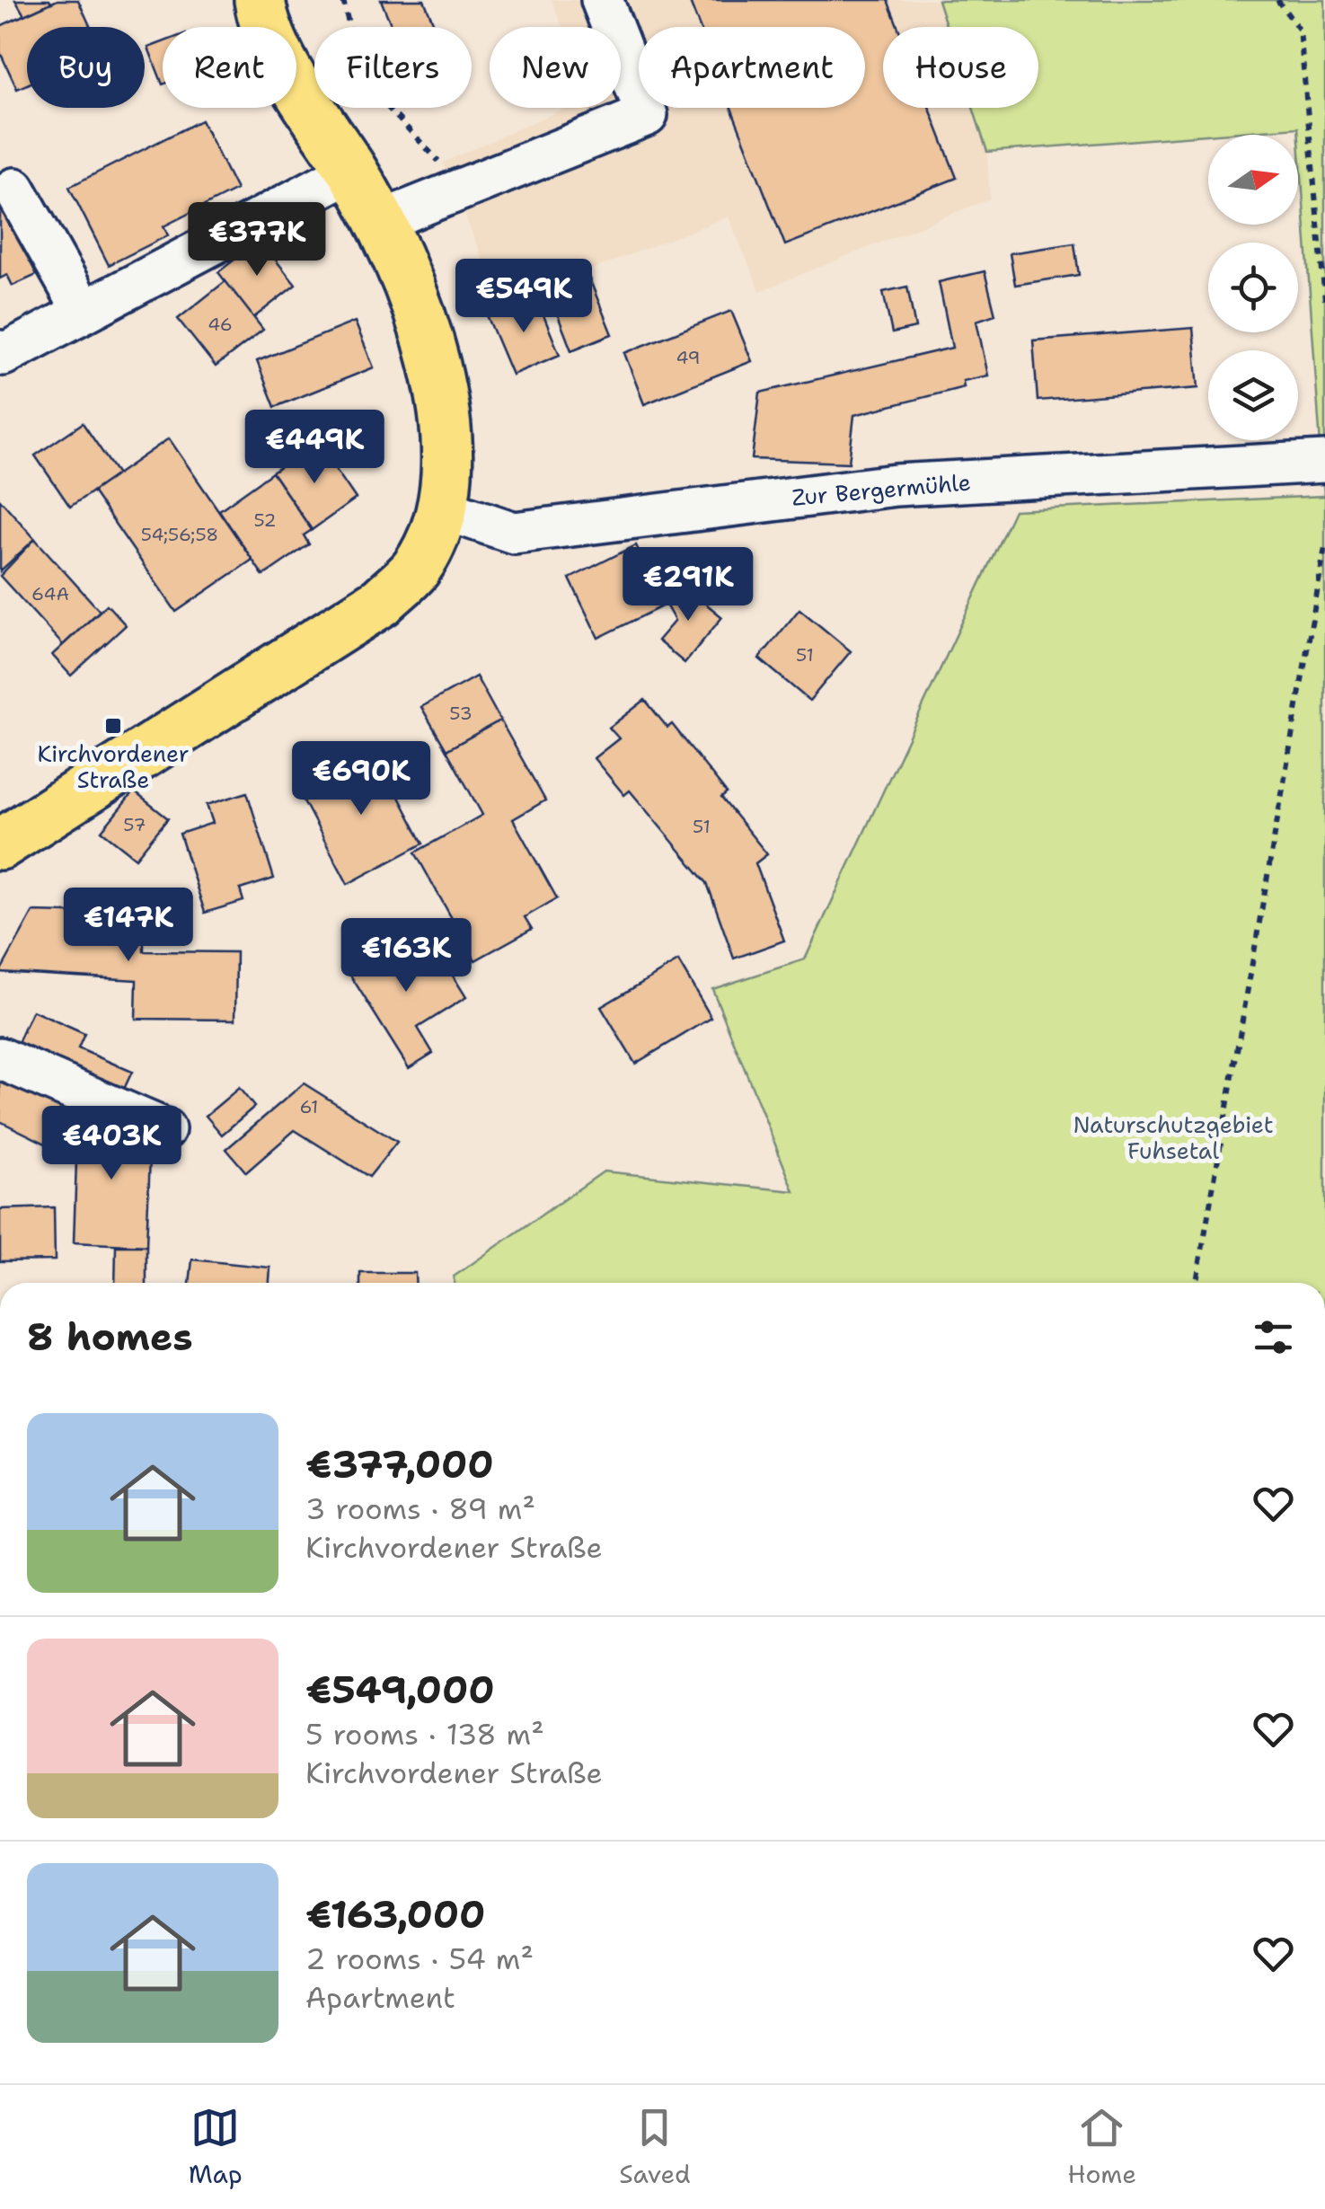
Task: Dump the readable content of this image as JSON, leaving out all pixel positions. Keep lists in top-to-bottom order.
{
  "streets": {
    "street": ["Zur Bergermühle"]
  },
  "parks": ["Naturschutzgebiet Fuhsetal"],
  "places": {
    "transit": ["Kirchvordener Straße"]
  },
  "house_numbers": [
    "46",
    "49",
    "52",
    "54;56;58",
    "64A",
    "51",
    "53",
    "57",
    "51",
    "61"
  ],
  "north": "right",
  "page": {
    "chip": [
      "Buy",
      "Rent",
      "Filters",
      "New",
      "Apartment",
      "House"
    ],
    "price": [
      "€377K",
      "€549K",
      "€449K",
      "€291K",
      "€690K",
      "€147K",
      "€163K",
      "€403K"
    ],
    "heading": "8 homes",
    "list": [
      {
        "name": "€377,000",
        "note": "3 rooms · 89 m² · Kirchvordener Straße"
      },
      {
        "name": "€549,000",
        "note": "5 rooms · 138 m² · Kirchvordener Straße"
      },
      {
        "name": "€163,000",
        "note": "2 rooms · 54 m² · Apartment"
      }
    ],
    "tabs": ["Map", "Saved", "Home"]
  }
}
